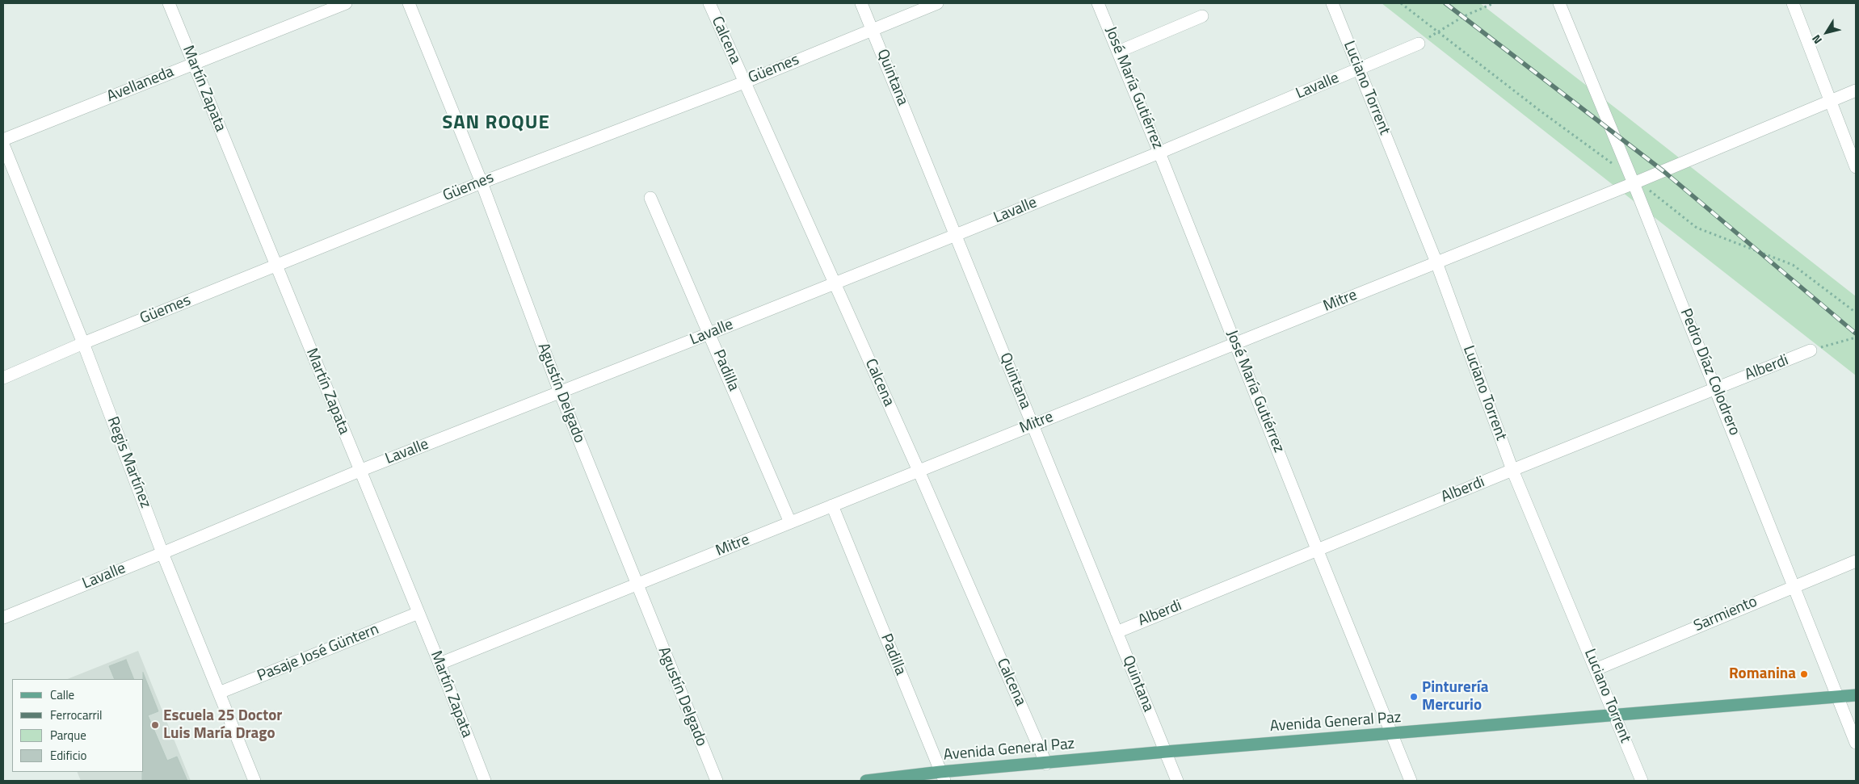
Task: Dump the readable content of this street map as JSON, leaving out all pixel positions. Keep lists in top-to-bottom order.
{
  "streets": {
    "main road": ["Avenida General Paz"],
    "street": [
      "Calcena",
      "Güemes",
      "Quintana",
      "Avellaneda",
      "Lavalle",
      "José María Gutiérrez",
      "Luciano Torrent",
      "Martín Zapata",
      "Mitre",
      "Alberdi",
      "Padilla",
      "Pedro Díaz Colodrero",
      "Agustín Delgado",
      "Regis Martínez",
      "Sarmiento",
      "Pasaje José Güntern"
    ]
  },
  "crossings": [
    ["Calcena", "Güemes"],
    ["Calcena", "Lavalle"],
    ["Calcena", "Mitre"],
    ["Calcena", "Avenida General Paz"],
    ["Güemes", "Quintana"],
    ["Güemes", "Martín Zapata"],
    ["Güemes", "Agustín Delgado"],
    ["Güemes", "Regis Martínez"],
    ["Quintana", "Lavalle"],
    ["Quintana", "Mitre"],
    ["Quintana", "Alberdi"],
    ["Quintana", "Avenida General Paz"],
    ["Avellaneda", "Martín Zapata"],
    ["Lavalle", "José María Gutiérrez"],
    ["Lavalle", "Luciano Torrent"],
    ["Lavalle", "Martín Zapata"],
    ["Lavalle", "Padilla"],
    ["Lavalle", "Agustín Delgado"],
    ["Lavalle", "Regis Martínez"],
    ["José María Gutiérrez", "Mitre"],
    ["José María Gutiérrez", "Alberdi"],
    ["José María Gutiérrez", "Avenida General Paz"],
    ["Luciano Torrent", "Mitre"],
    ["Luciano Torrent", "Alberdi"],
    ["Luciano Torrent", "Sarmiento"],
    ["Luciano Torrent", "Avenida General Paz"],
    ["Martín Zapata", "Mitre"],
    ["Martín Zapata", "Pasaje José Güntern"],
    ["Mitre", "Padilla"],
    ["Mitre", "Pedro Díaz Colodrero"],
    ["Mitre", "Agustín Delgado"],
    ["Alberdi", "Pedro Díaz Colodrero"],
    ["Padilla", "Avenida General Paz"],
    ["Pedro Díaz Colodrero", "Sarmiento"],
    ["Pedro Díaz Colodrero", "Avenida General Paz"],
    ["Regis Martínez", "Pasaje José Güntern"]
  ],
  "districts": ["SAN ROQUE"],
  "places": ["Romanina", "Pinturería Mercurio", "Escuela 25 Doctor Luis María Drago"],
  "legend": [
    "Calle",
    "Ferrocarril",
    "Parque",
    "Edificio"
  ],
  "north": "bottom left"
}
